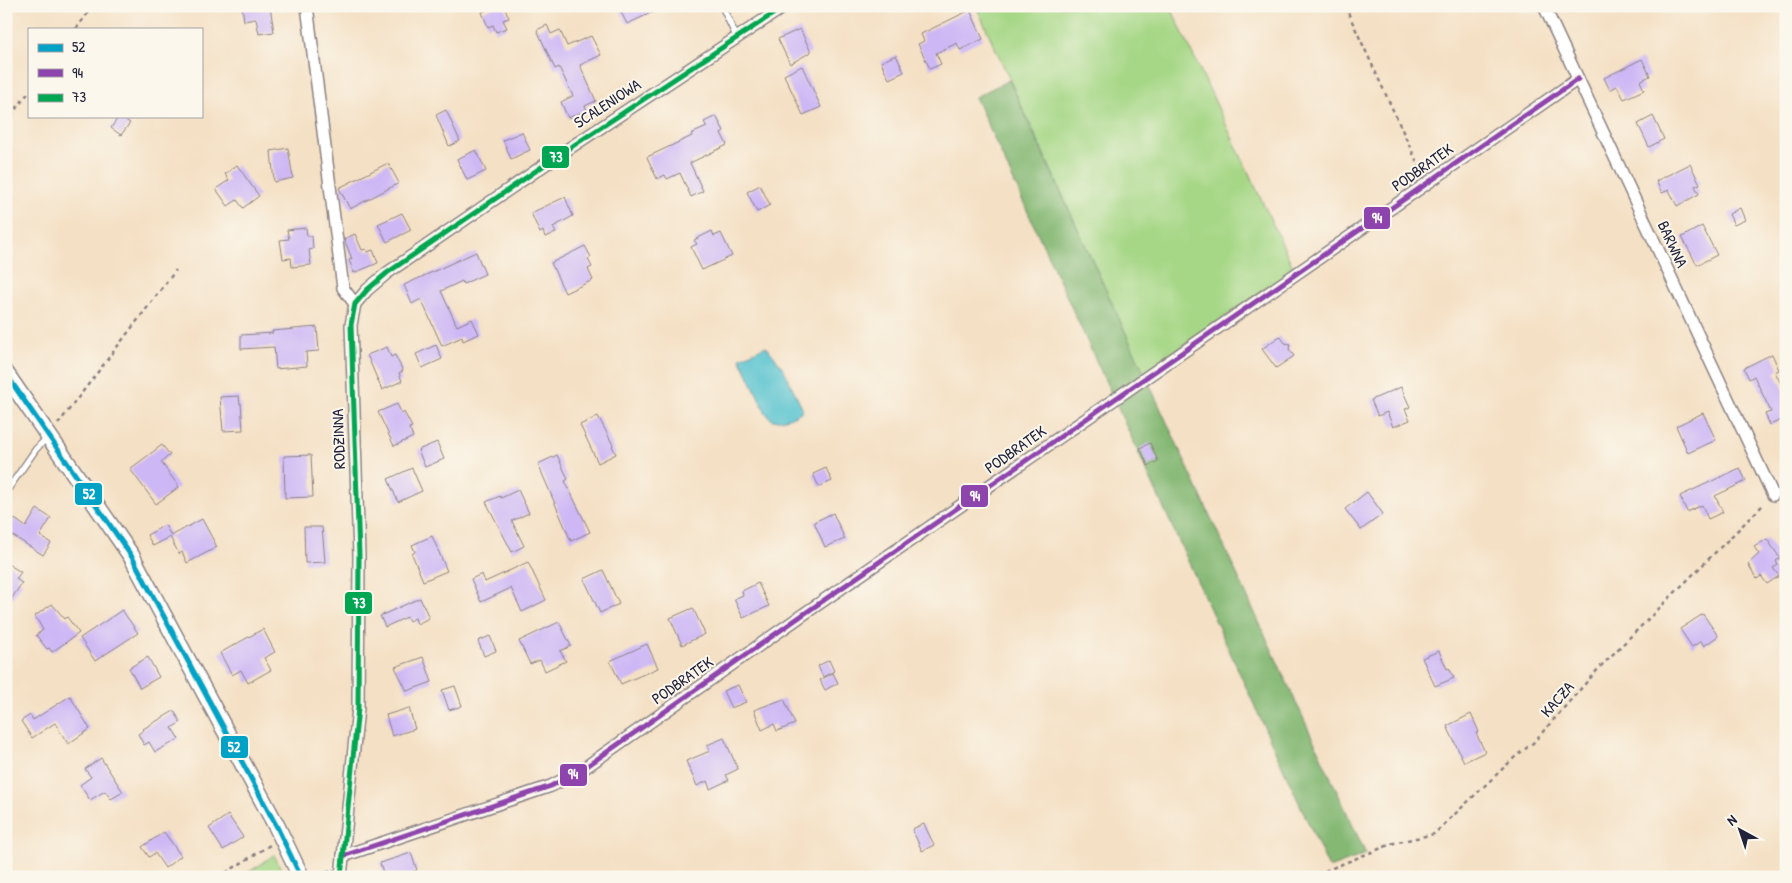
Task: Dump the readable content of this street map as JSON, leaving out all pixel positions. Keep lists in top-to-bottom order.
{
  "streets": {
    "street": [
      "SCALENIOWA",
      "PODBRATEK",
      "BARWNA",
      "RODZINNA"
    ],
    "path": ["KACZA"]
  },
  "crossings": [
    ["SCALENIOWA", "RODZINNA"],
    ["PODBRATEK", "BARWNA"],
    ["PODBRATEK", "RODZINNA"],
    ["BARWNA", "KACZA"]
  ],
  "lines": ["transit line 73", "transit line 94", "transit line 52"],
  "legend": ["52", "94", "73"],
  "north": "top left"
}
